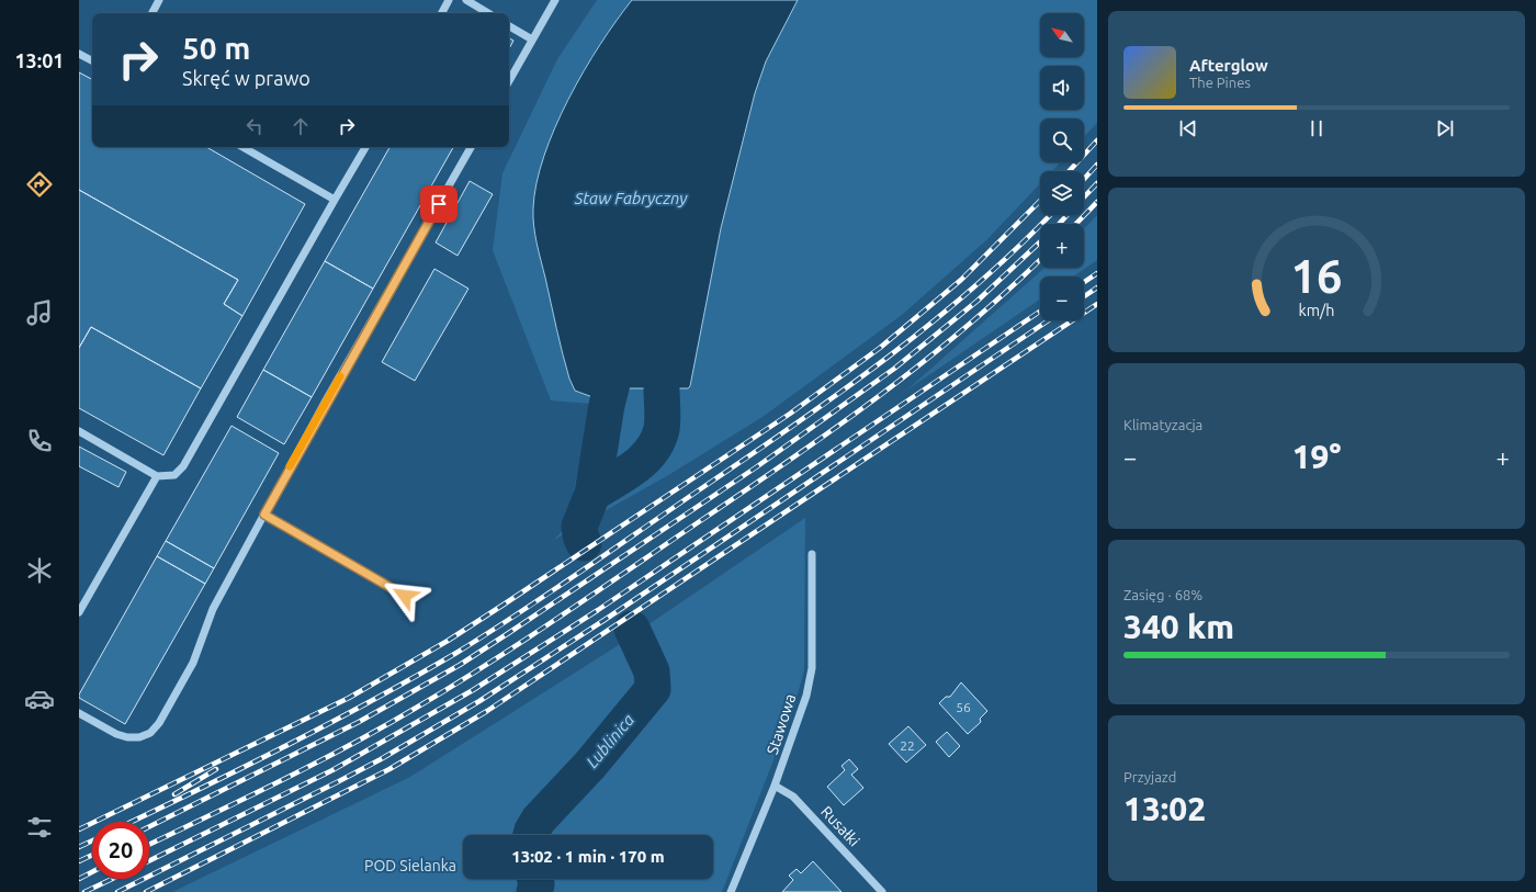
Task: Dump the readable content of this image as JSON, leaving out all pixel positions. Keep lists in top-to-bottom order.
{
  "streets": {
    "street": ["Stawowa", "Rusałki"]
  },
  "crossings": [
    ["Stawowa", "Rusałki"]
  ],
  "water": ["Staw Fabryczny", "Lublinica"],
  "parks": ["POD Sielanka"],
  "house_numbers": ["56", "22"],
  "north": "top left",
  "page": {
    "tabs": "13:01",
    "map_buttons": ["+", "−"],
    "turn": ["50 m", "Skręć w prawo"],
    "song": ["Afterglow", "The Pines"],
    "tile": [
      "Klimatyzacja",
      ["Zasięg · 68%", "340 km"],
      ["Przyjazd", "13:02"]
    ],
    "heat": ["−", "19°", "+"],
    "limit": "20",
    "trip": "13:02 · 1 min · 170 m",
    "gauge": ["16", "km/h"]
  }
}
